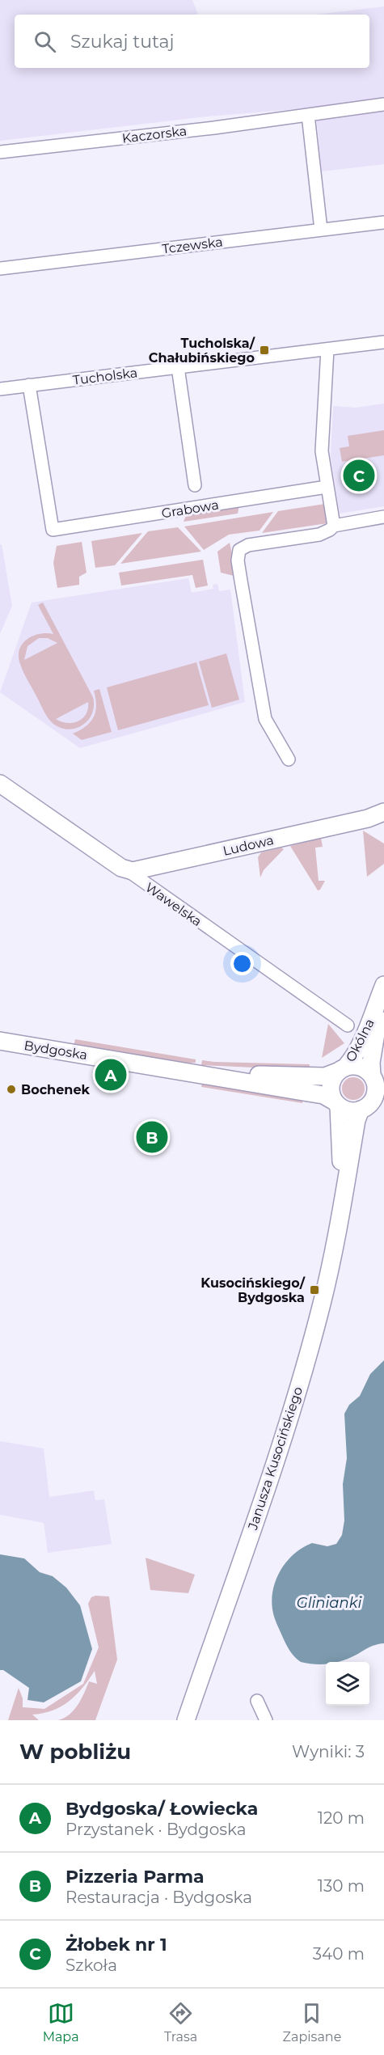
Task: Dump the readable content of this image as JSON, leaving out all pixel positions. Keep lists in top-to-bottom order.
{
  "streets": {
    "street": [
      "Kaczorska",
      "Tczewska",
      "Tucholska",
      "Grabowa",
      "Ludowa",
      "Wawelska",
      "Okólna",
      "Bydgoska",
      "Janusza Kusocińskiego"
    ]
  },
  "crossings": [
    ["Tucholska", "Grabowa"],
    ["Ludowa", "Wawelska"],
    ["Okólna", "Bydgoska"],
    ["Okólna", "Janusza Kusocińskiego"],
    ["Bydgoska", "Janusza Kusocińskiego"]
  ],
  "water": ["Glinianki"],
  "places": {
    "transit": ["Tucholska/ Chałubińskiego", "Kusocińskiego/ Bydgoska"],
    "other": ["Bochenek"]
  },
  "page": {
    "search": "Szukaj tutaj",
    "pins": ["C", "A", "B"],
    "heading": ["W pobliżu", "Wyniki: 3"],
    "list": [
      {
        "mark": "A",
        "name": "Bydgoska/ Łowiecka",
        "note": "Przystanek · Bydgoska",
        "value": "120 m"
      },
      {
        "mark": "B",
        "name": "Pizzeria Parma",
        "note": "Restauracja · Bydgoska",
        "value": "130 m"
      },
      {
        "mark": "C",
        "name": "Żłobek nr 1",
        "note": "Szkoła",
        "value": "340 m"
      }
    ],
    "nav": ["Mapa", "Trasa", "Zapisane"]
  }
}
